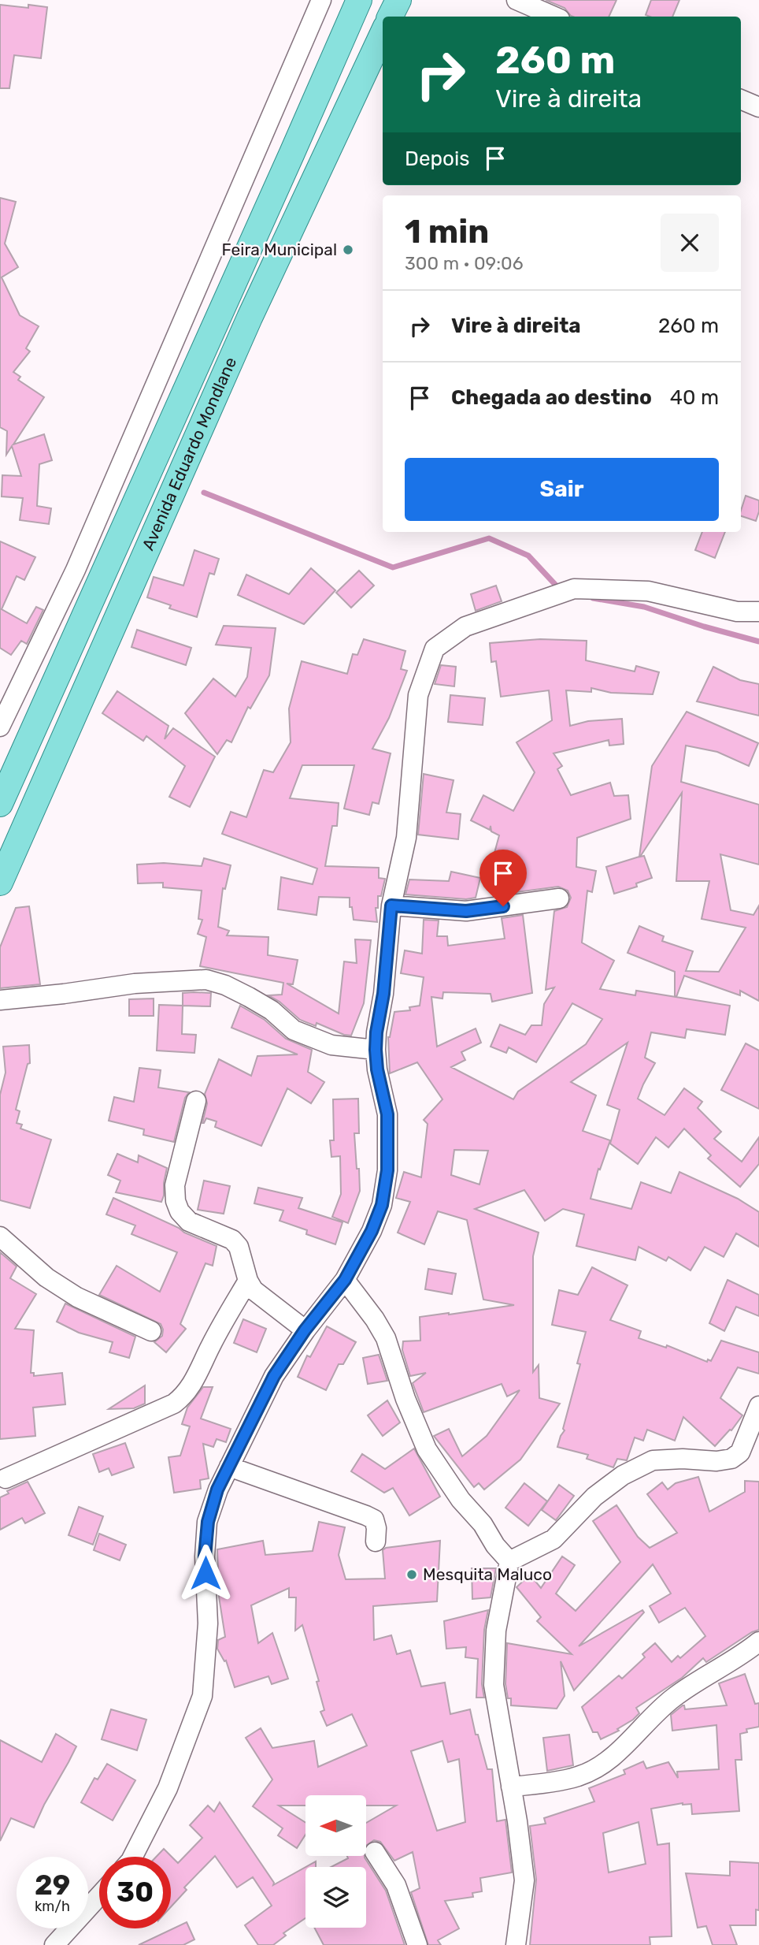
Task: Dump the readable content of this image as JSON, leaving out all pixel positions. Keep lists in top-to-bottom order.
{
  "streets": {
    "main road": ["Avenida Eduardo Mondlane"]
  },
  "places": ["Feira Municipal", "Mesquita Maluco"],
  "north": "left",
  "page": {
    "turn": ["260 m", "Vire à direita"],
    "then": "Depois",
    "heading": ["1 min", "300 m · 09:06"],
    "list": [
      {
        "name": "Vire à direita",
        "value": "260 m"
      },
      {
        "name": "Chegada ao destino",
        "value": "40 m"
      }
    ],
    "buttons": "Sair",
    "speed": "29 km/h",
    "limit": "30"
  }
}
